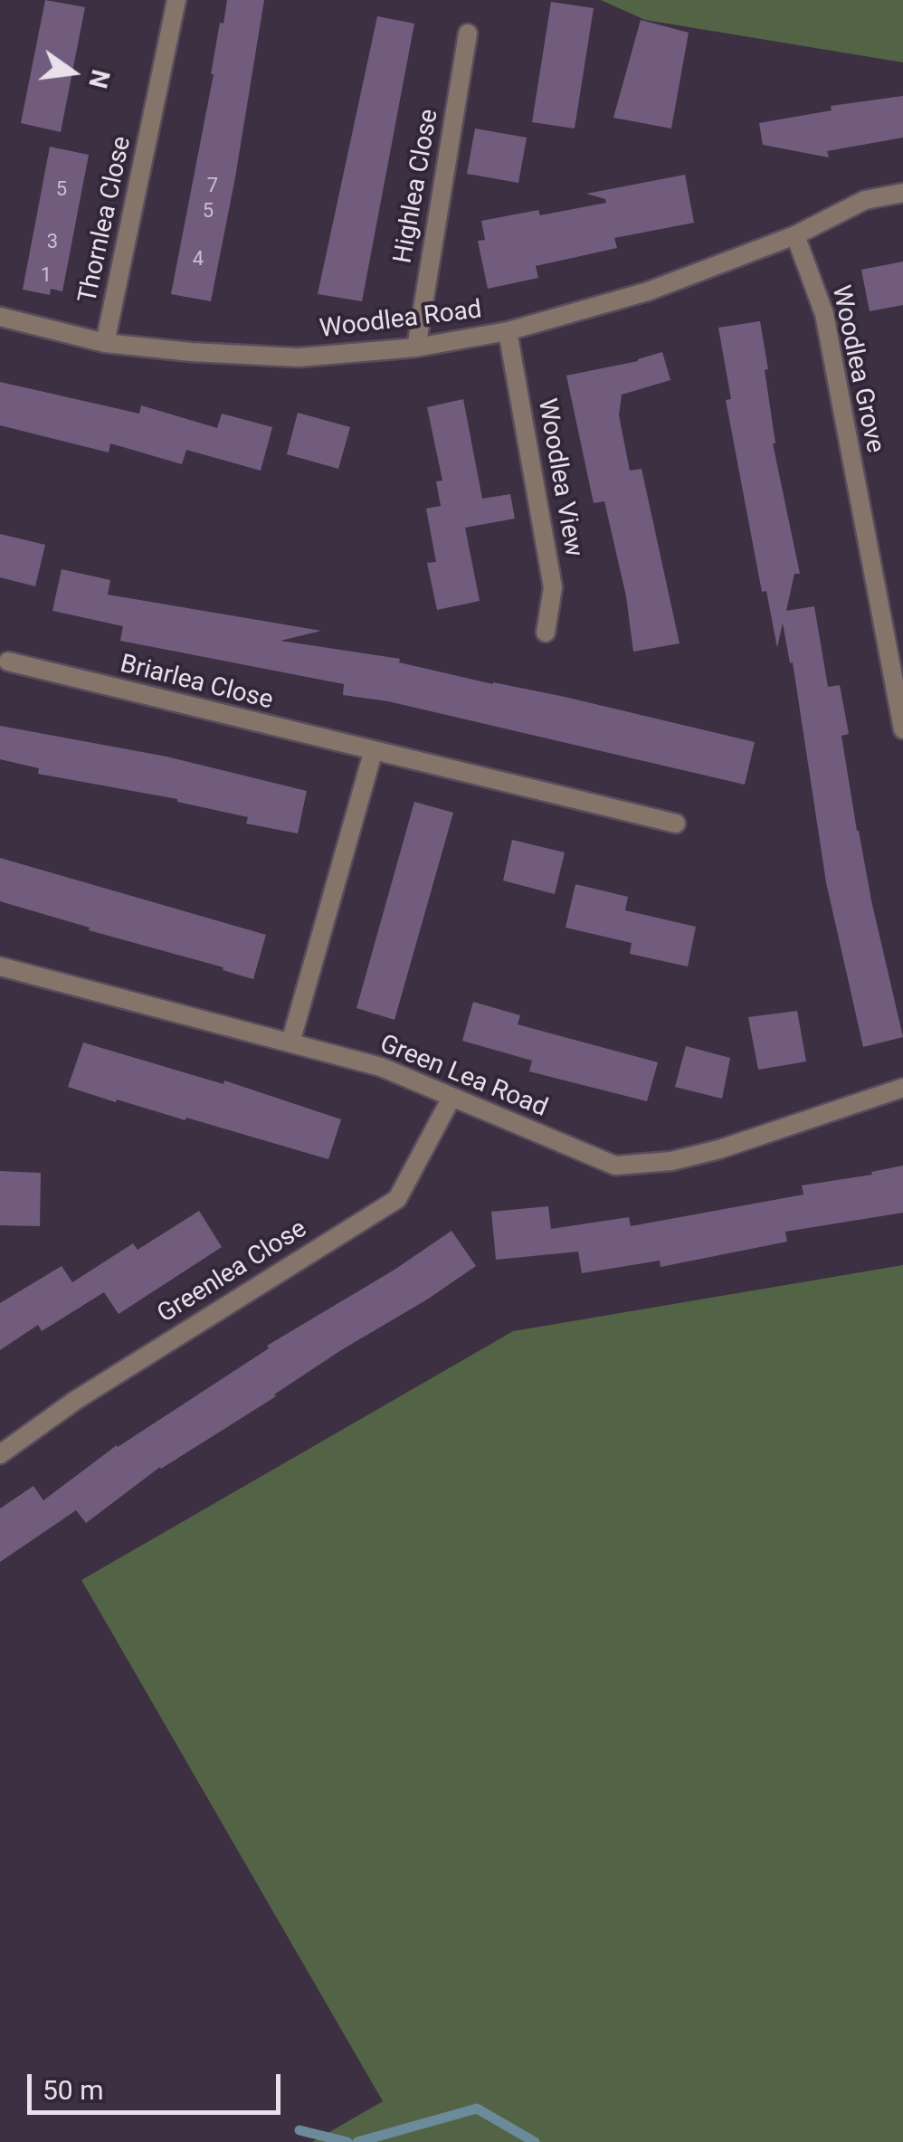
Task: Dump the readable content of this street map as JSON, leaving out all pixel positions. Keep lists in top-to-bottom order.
{
  "streets": {
    "street": [
      "Highlea Close",
      "Thornlea Close",
      "Woodlea Road",
      "Woodlea Grove",
      "Woodlea View",
      "Briarlea Close",
      "Green Lea Road",
      "Greenlea Close"
    ]
  },
  "crossings": [
    ["Highlea Close", "Woodlea Road"],
    ["Thornlea Close", "Woodlea Road"],
    ["Woodlea Road", "Woodlea Grove"],
    ["Woodlea Road", "Woodlea View"],
    ["Green Lea Road", "Greenlea Close"]
  ],
  "house_numbers": [
    "7",
    "5",
    "5",
    "3",
    "4",
    "1"
  ],
  "scale_bar": "50 m",
  "north": "right"
}
